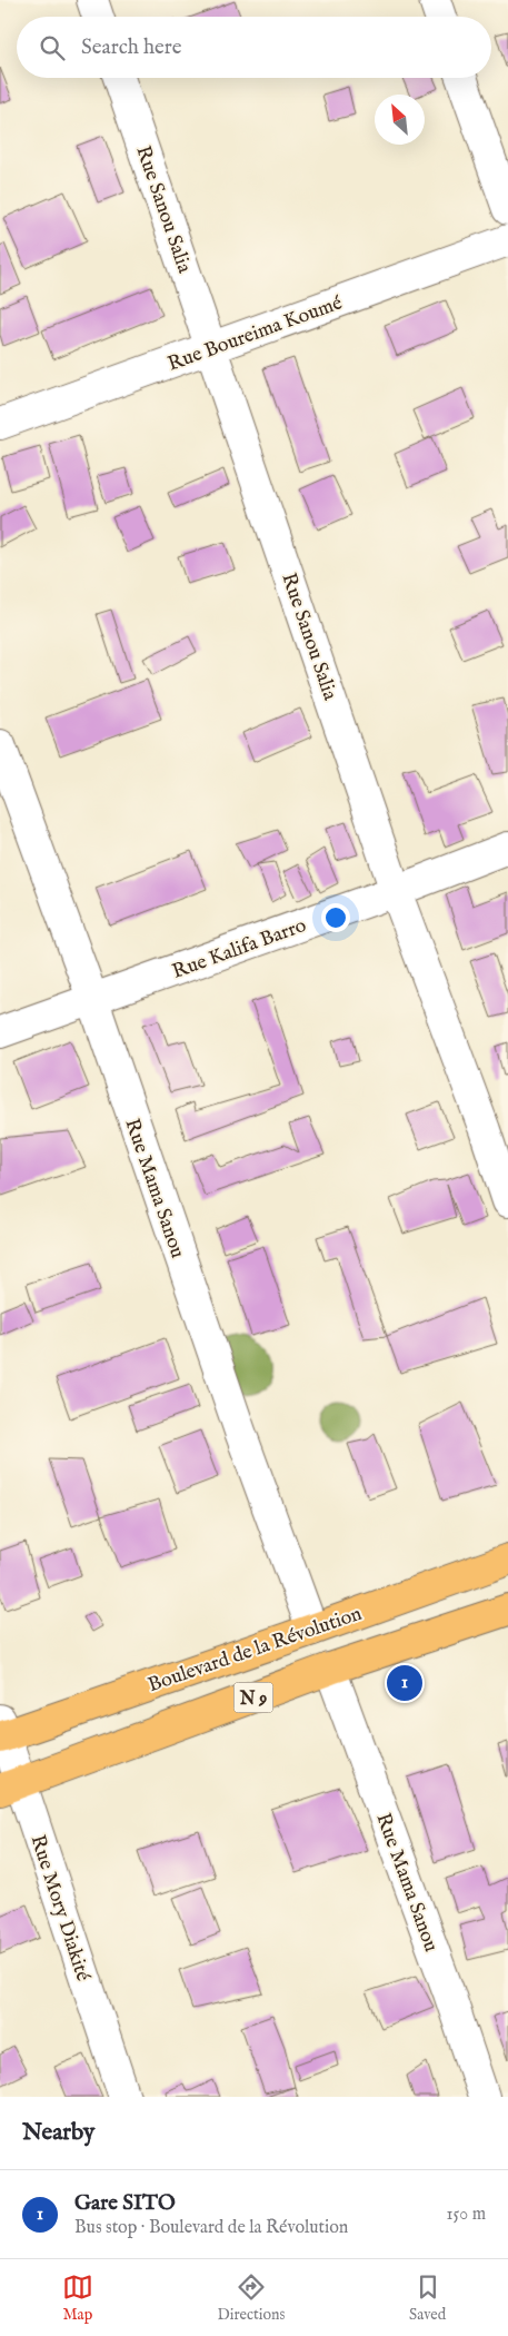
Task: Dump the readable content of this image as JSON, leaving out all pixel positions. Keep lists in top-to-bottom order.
{
  "streets": {
    "main road": ["Boulevard de la Révolution", "N 9"],
    "street": [
      "Rue Sanou Salia",
      "Rue Boureima Koumé",
      "Rue Kalifa Barro",
      "Rue Mama Sanou",
      "Rue Mory Diakité"
    ]
  },
  "crossings": [
    ["Rue Sanou Salia", "Rue Boureima Koumé"],
    ["Rue Sanou Salia", "Rue Kalifa Barro"],
    ["Rue Kalifa Barro", "Rue Mama Sanou"],
    ["Rue Mama Sanou", "Boulevard de la Révolution"],
    ["Rue Mama Sanou", "N 9"],
    ["Boulevard de la Révolution", "Rue Mory Diakité"],
    ["N 9", "Rue Mory Diakité"]
  ],
  "north": "top left",
  "page": {
    "search": "Search here",
    "pins": "1",
    "heading": "Nearby",
    "list": [
      {
        "mark": "1",
        "name": "Gare SITO",
        "note": "Bus stop · Boulevard de la Révolution",
        "value": "150 m"
      }
    ],
    "nav": ["Map", "Directions", "Saved"]
  }
}
